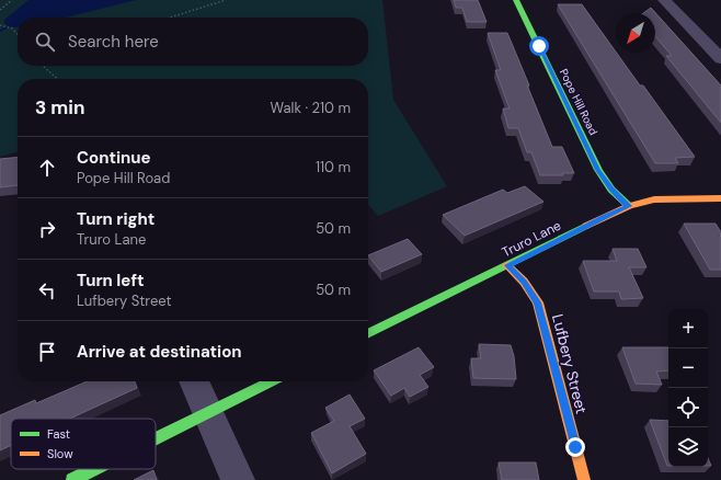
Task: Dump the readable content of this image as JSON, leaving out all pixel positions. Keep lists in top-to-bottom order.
{
  "streets": {
    "street": ["Pope Hill Road", "Truro Lane", "Lufbery Street"]
  },
  "crossings": [
    ["Pope Hill Road", "Truro Lane"],
    ["Truro Lane", "Lufbery Street"]
  ],
  "legend": ["Fast", "Slow"],
  "north": "bottom left",
  "page": {
    "search": "Search here",
    "heading": ["3 min", "Walk · 210 m"],
    "list": [
      ["Continue", "Pope Hill Road", "110 m"],
      ["Turn right", "Truro Lane", "50 m"],
      ["Turn left", "Lufbery Street", "50 m"],
      "Arrive at destination"
    ],
    "map_buttons": ["+", "−"]
  }
}
